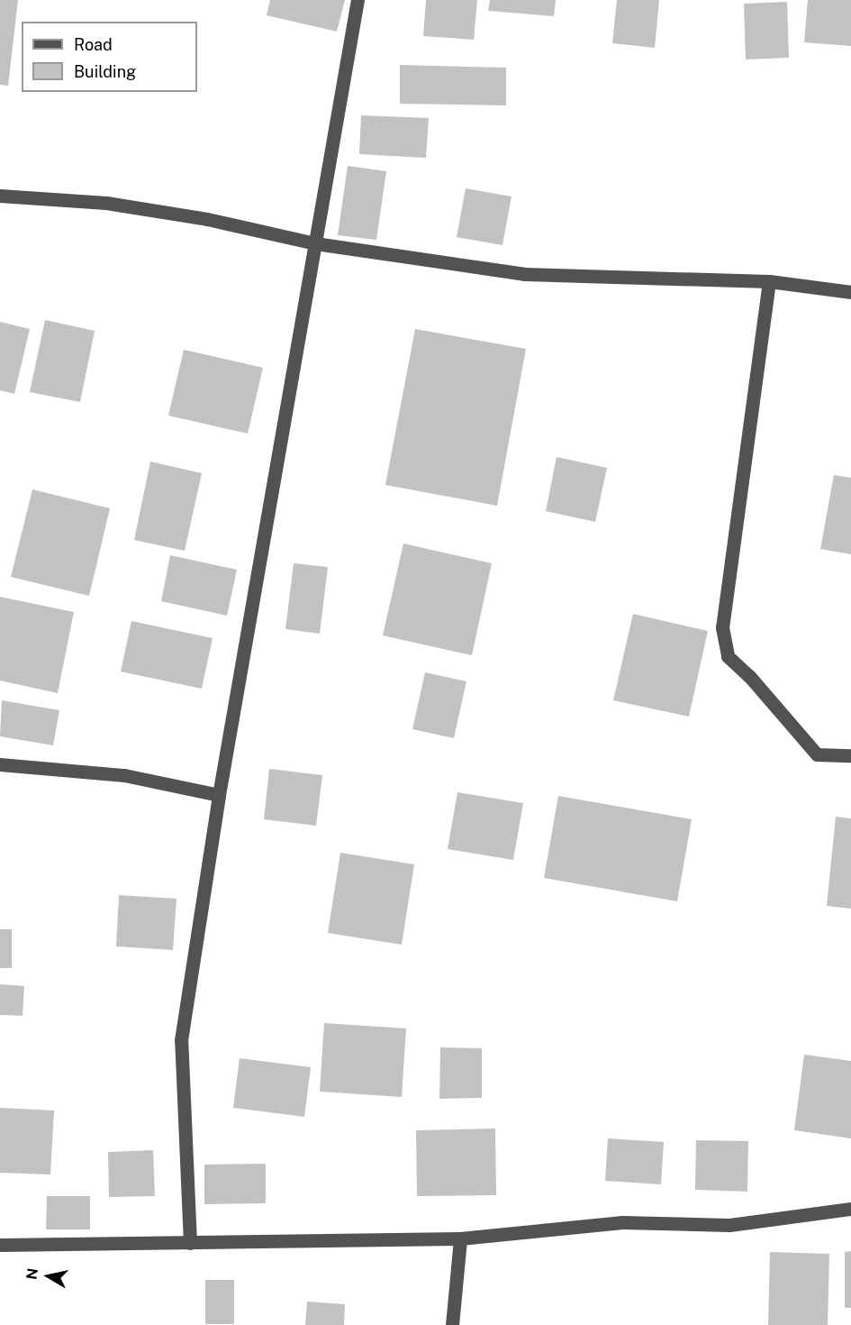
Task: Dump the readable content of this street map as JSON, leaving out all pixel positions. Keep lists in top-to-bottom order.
{
  "legend": ["Road", "Building"],
  "north": "left"
}
